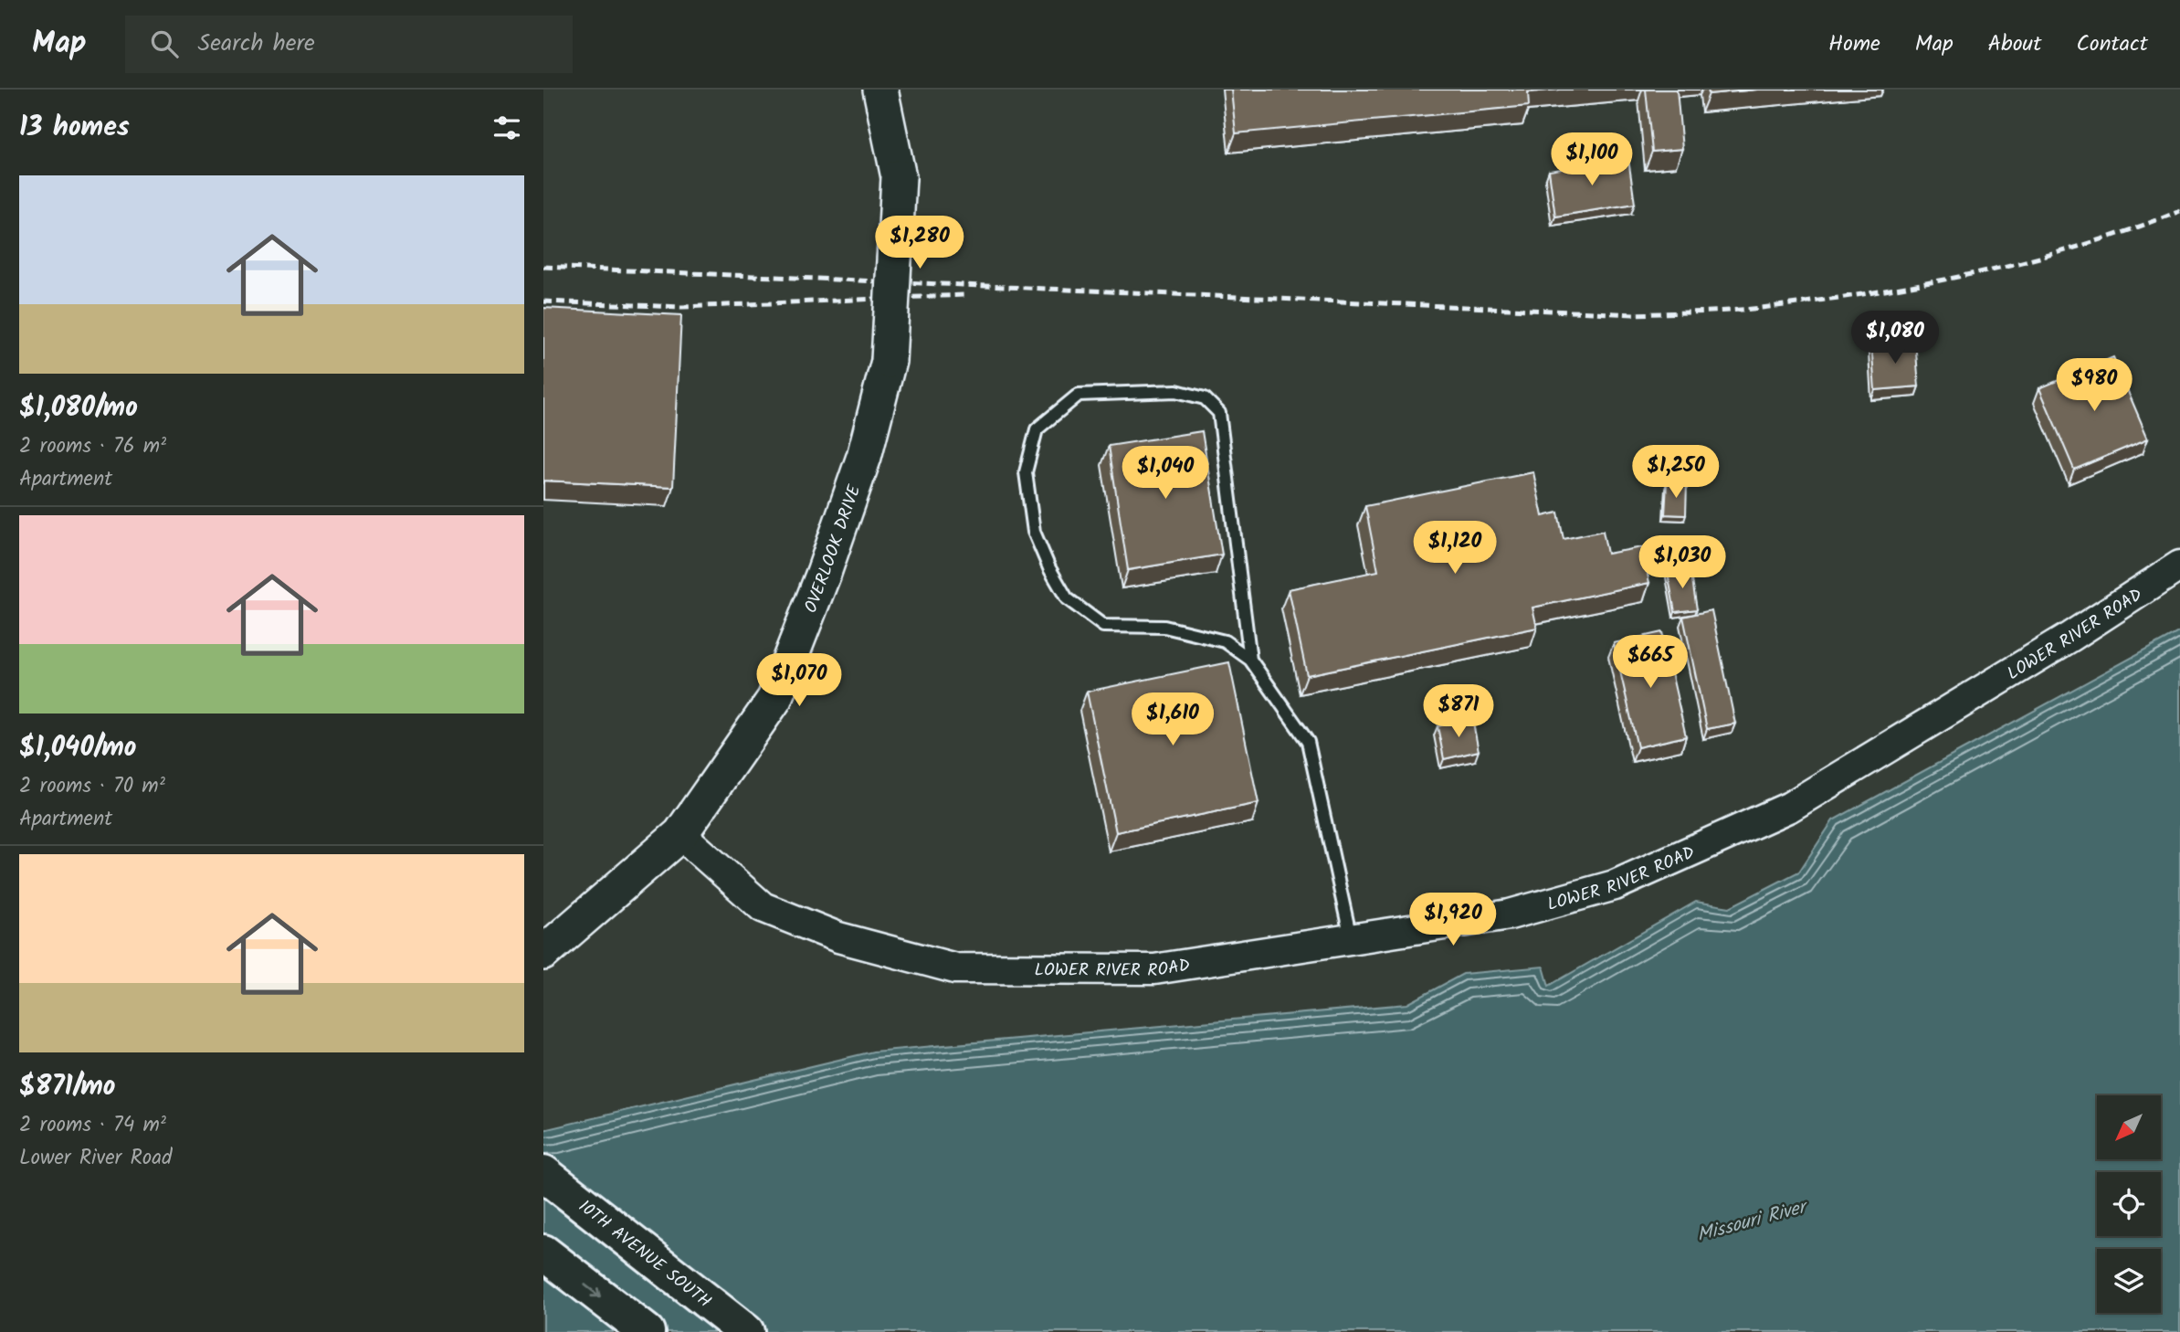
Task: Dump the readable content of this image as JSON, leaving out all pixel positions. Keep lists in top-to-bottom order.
{
  "streets": {
    "highway": ["10TH AVENUE SOUTH"],
    "main road": ["OVERLOOK DRIVE"],
    "street": ["LOWER RIVER ROAD"]
  },
  "crossings": [
    ["OVERLOOK DRIVE", "LOWER RIVER ROAD"]
  ],
  "water": ["Missouri River"],
  "north": "bottom left",
  "page": {
    "header": "Map",
    "search": "Search here",
    "nav": [
      "Home",
      "Map",
      "About",
      "Contact"
    ],
    "heading": "13 homes",
    "price": [
      "$1,100",
      "$1,280",
      "$1,080",
      "$980",
      "$1,250",
      "$1,040",
      "$1,120",
      "$1,030",
      "$665",
      "$1,070",
      "$871",
      "$1,610",
      "$1,920"
    ],
    "list": [
      {
        "name": "$1,080/mo",
        "note": "2 rooms · 76 m² · Apartment"
      },
      {
        "name": "$1,040/mo",
        "note": "2 rooms · 70 m² · Apartment"
      },
      {
        "name": "$871/mo",
        "note": "2 rooms · 74 m² · Lower River Road"
      }
    ]
  }
}
